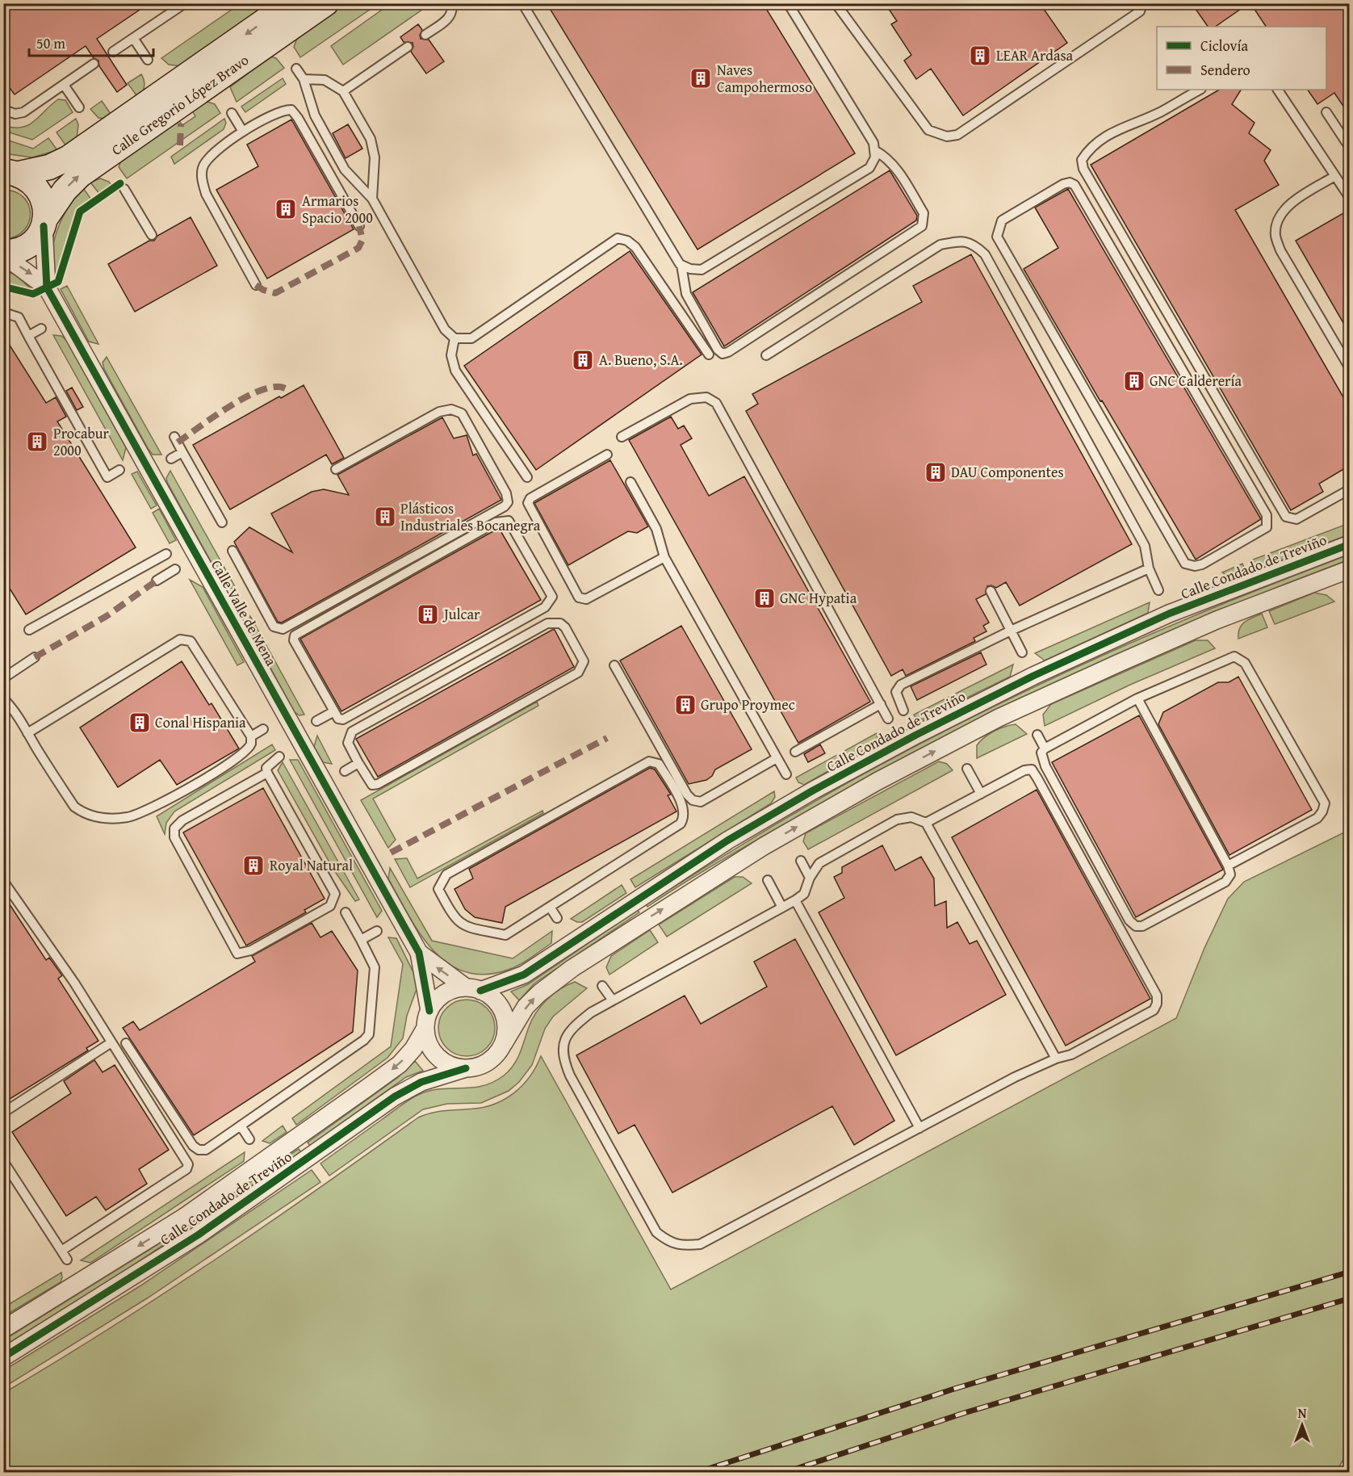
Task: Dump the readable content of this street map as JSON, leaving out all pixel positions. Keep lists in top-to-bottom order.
{
  "streets": {
    "main road": ["Calle Gregorio López Bravo"],
    "street": ["Calle Condado de Treviño", "Calle Valle de Mena"]
  },
  "crossings": [
    ["Calle Gregorio López Bravo", "Calle Valle de Mena"],
    ["Calle Condado de Treviño", "Calle Valle de Mena"]
  ],
  "places": {
    "building": [
      "LEAR Ardasa",
      "Naves Campohermoso",
      "Armarios Spacio 2000",
      "A. Bueno, S.A.",
      "GNC Calderería",
      "Procabur 2000",
      "DAU Componentes",
      "Plásticos Industriales Bocanegra",
      "GNC Hypatia",
      "Julcar",
      "Grupo Proymec",
      "Conal Hispania",
      "Royal Natural"
    ]
  },
  "legend": ["Ciclovía", "Sendero"],
  "scale_bar": "50 m",
  "north": "top"
}
